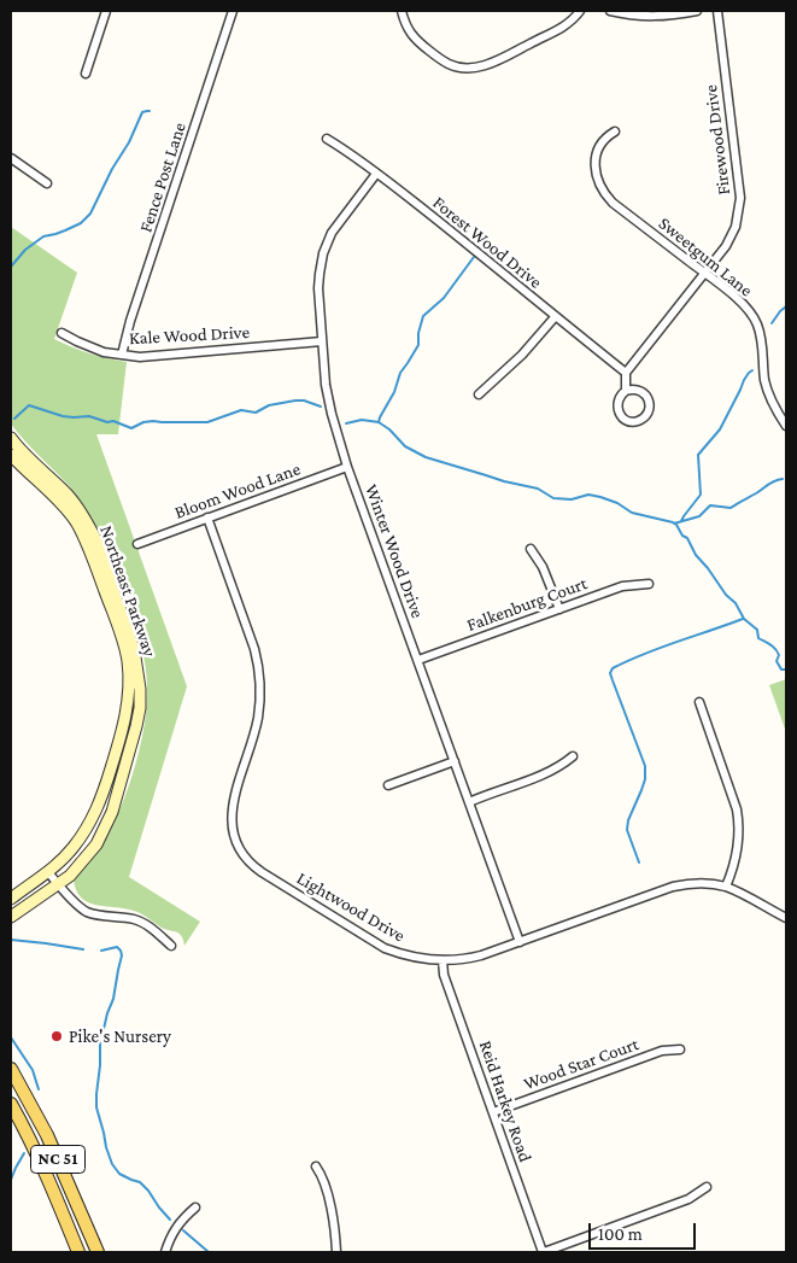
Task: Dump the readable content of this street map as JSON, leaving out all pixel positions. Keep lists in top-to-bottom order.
{
  "streets": {
    "main road": ["NC 51"],
    "street": [
      "Firewood Drive",
      "Fence Post Lane",
      "Forest Wood Drive",
      "Sweetgum Lane",
      "Kale Wood Drive",
      "Bloom Wood Lane",
      "Winter Wood Drive",
      "Northeast Parkway",
      "Falkenburg Court",
      "Lightwood Drive",
      "Wood Star Court",
      "Reid Harkey Road"
    ]
  },
  "crossings": [
    ["Firewood Drive", "Forest Wood Drive"],
    ["Firewood Drive", "Sweetgum Lane"],
    ["Fence Post Lane", "Kale Wood Drive"],
    ["Forest Wood Drive", "Winter Wood Drive"],
    ["Kale Wood Drive", "Winter Wood Drive"],
    ["Bloom Wood Lane", "Winter Wood Drive"],
    ["Bloom Wood Lane", "Lightwood Drive"],
    ["Winter Wood Drive", "Falkenburg Court"],
    ["Winter Wood Drive", "Lightwood Drive"],
    ["Lightwood Drive", "Reid Harkey Road"],
    ["Wood Star Court", "Reid Harkey Road"]
  ],
  "places": ["Pike's Nursery"],
  "scale_bar": "100 m"
}
